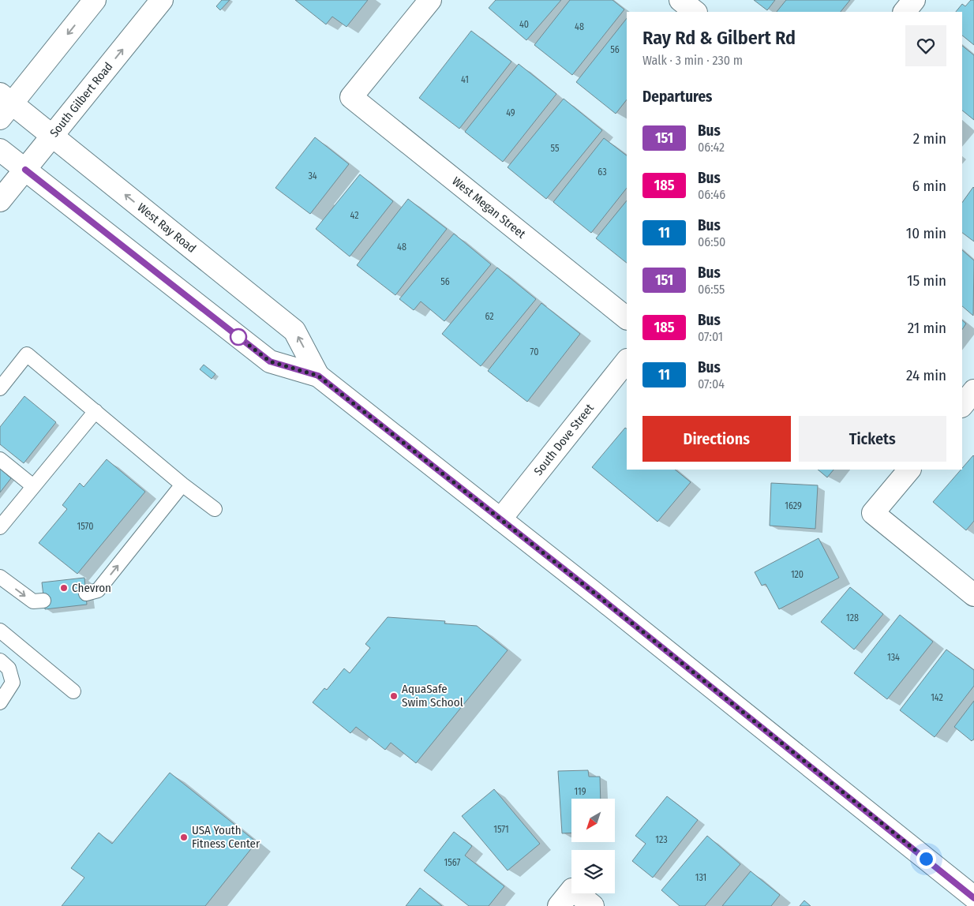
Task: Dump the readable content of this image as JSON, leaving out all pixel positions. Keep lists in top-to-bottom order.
{
  "streets": {
    "main road": [
      "South Gilbert Road",
      "West Megan Street",
      "West Ray Road",
      "South Dove Street"
    ]
  },
  "crossings": [
    ["South Gilbert Road", "West Ray Road"],
    ["West Ray Road", "South Dove Street"]
  ],
  "places": ["Chevron", "AquaSafe Swim School", "USA Youth Fitness Center"],
  "lines": ["bus line 151"],
  "house_numbers": [
    "40",
    "48",
    "56",
    "41",
    "49",
    "55",
    "63",
    "34",
    "42",
    "48",
    "56",
    "62",
    "70",
    "1629",
    "1570",
    "120",
    "128",
    "134",
    "142",
    "119",
    "1571",
    "123",
    "1567",
    "131"
  ],
  "north": "bottom left",
  "page": {
    "heading": [
      ["Ray Rd & Gilbert Rd", "Walk · 3 min · 230 m"],
      "Departures"
    ],
    "list": [
      {
        "mark": "151",
        "name": "Bus",
        "note": "06:42",
        "value": "2 min"
      },
      {
        "mark": "185",
        "name": "Bus",
        "note": "06:46",
        "value": "6 min"
      },
      {
        "mark": "11",
        "name": "Bus",
        "note": "06:50",
        "value": "10 min"
      },
      {
        "mark": "151",
        "name": "Bus",
        "note": "06:55",
        "value": "15 min"
      },
      {
        "mark": "185",
        "name": "Bus",
        "note": "07:01",
        "value": "21 min"
      },
      {
        "mark": "11",
        "name": "Bus",
        "note": "07:04",
        "value": "24 min"
      }
    ],
    "buttons": ["Directions", "Tickets"]
  }
}
